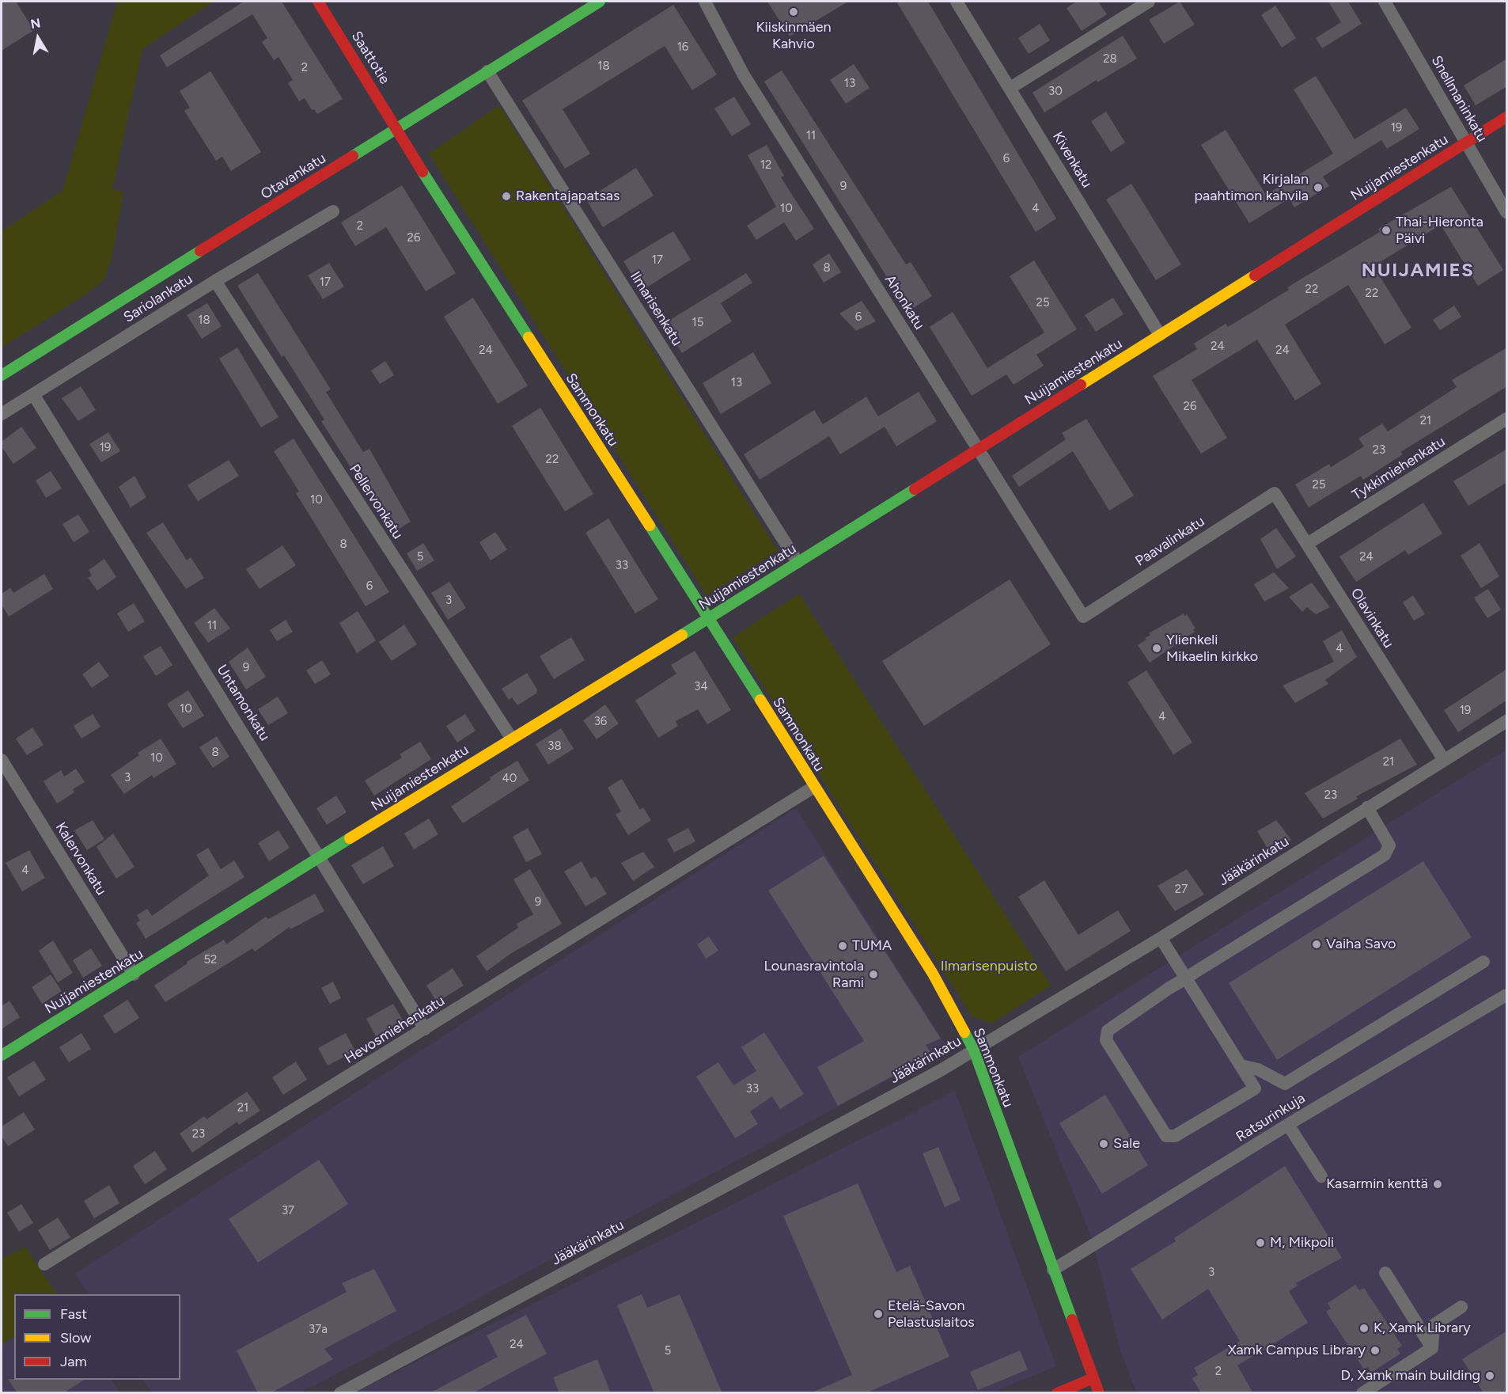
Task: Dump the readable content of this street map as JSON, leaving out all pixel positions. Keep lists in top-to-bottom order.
{
  "streets": {
    "street": [
      "Saattotie",
      "Snellmaninkatu",
      "Kivenkatu",
      "Nuijamiestenkatu",
      "Otavankatu",
      "Sariolankatu",
      "Ahonkatu",
      "Ilmarisenkatu",
      "Sammonkatu",
      "Tykkimiehenkatu",
      "Pellervonkatu",
      "Paavalinkatu",
      "Olavinkatu",
      "Untamonkatu",
      "Kalervonkatu",
      "Jääkärinkatu",
      "Hevosmiehenkatu",
      "Ratsurinkuja"
    ]
  },
  "crossings": [
    ["Saattotie", "Otavankatu"],
    ["Saattotie", "Sammonkatu"],
    ["Snellmaninkatu", "Nuijamiestenkatu"],
    ["Kivenkatu", "Nuijamiestenkatu"],
    ["Nuijamiestenkatu", "Ahonkatu"],
    ["Nuijamiestenkatu", "Ilmarisenkatu"],
    ["Nuijamiestenkatu", "Sammonkatu"],
    ["Nuijamiestenkatu", "Pellervonkatu"],
    ["Nuijamiestenkatu", "Untamonkatu"],
    ["Nuijamiestenkatu", "Kalervonkatu"],
    ["Otavankatu", "Ilmarisenkatu"],
    ["Otavankatu", "Sammonkatu"],
    ["Sariolankatu", "Pellervonkatu"],
    ["Sariolankatu", "Untamonkatu"],
    ["Ahonkatu", "Paavalinkatu"],
    ["Sammonkatu", "Jääkärinkatu"],
    ["Sammonkatu", "Hevosmiehenkatu"],
    ["Sammonkatu", "Ratsurinkuja"],
    ["Tykkimiehenkatu", "Olavinkatu"],
    ["Paavalinkatu", "Olavinkatu"],
    ["Olavinkatu", "Jääkärinkatu"],
    ["Untamonkatu", "Hevosmiehenkatu"]
  ],
  "districts": ["NUIJAMIES"],
  "parks": ["Ilmarisenpuisto"],
  "places": [
    "Kiiskinmäen Kahvio",
    "Kirjalan paahtimon kahvila",
    "Rakentajapatsas",
    "Thai-Hieronta Päivi",
    "Ylienkeli Mikaelin kirkko",
    "Vaiha Savo",
    "TUMA",
    "Lounasravintola Rami",
    "Sale",
    "Kasarmin kenttä",
    "M, Mikpoli",
    "Etelä-Savon Pelastuslaitos",
    "K, Xamk Library",
    "Xamk Campus Library",
    "D, Xamk main building"
  ],
  "house_numbers": [
    "16",
    "28",
    "18",
    "2",
    "13",
    "30",
    "19",
    "11",
    "6",
    "12",
    "9",
    "10",
    "4",
    "2",
    "26",
    "17",
    "8",
    "17",
    "22",
    "22",
    "25",
    "6",
    "18",
    "15",
    "24",
    "24",
    "24",
    "13",
    "26",
    "21",
    "19",
    "23",
    "22",
    "25",
    "10",
    "8",
    "5",
    "24",
    "33",
    "6",
    "3",
    "11",
    "4",
    "9",
    "34",
    "10",
    "19",
    "4",
    "36",
    "38",
    "8",
    "10",
    "21",
    "3",
    "40",
    "23",
    "4",
    "27",
    "9",
    "52",
    "33",
    "21",
    "23",
    "37",
    "3",
    "37a",
    "24",
    "5",
    "2"
  ],
  "legend": ["Fast", "Slow", "Jam"],
  "north": "top"
}
